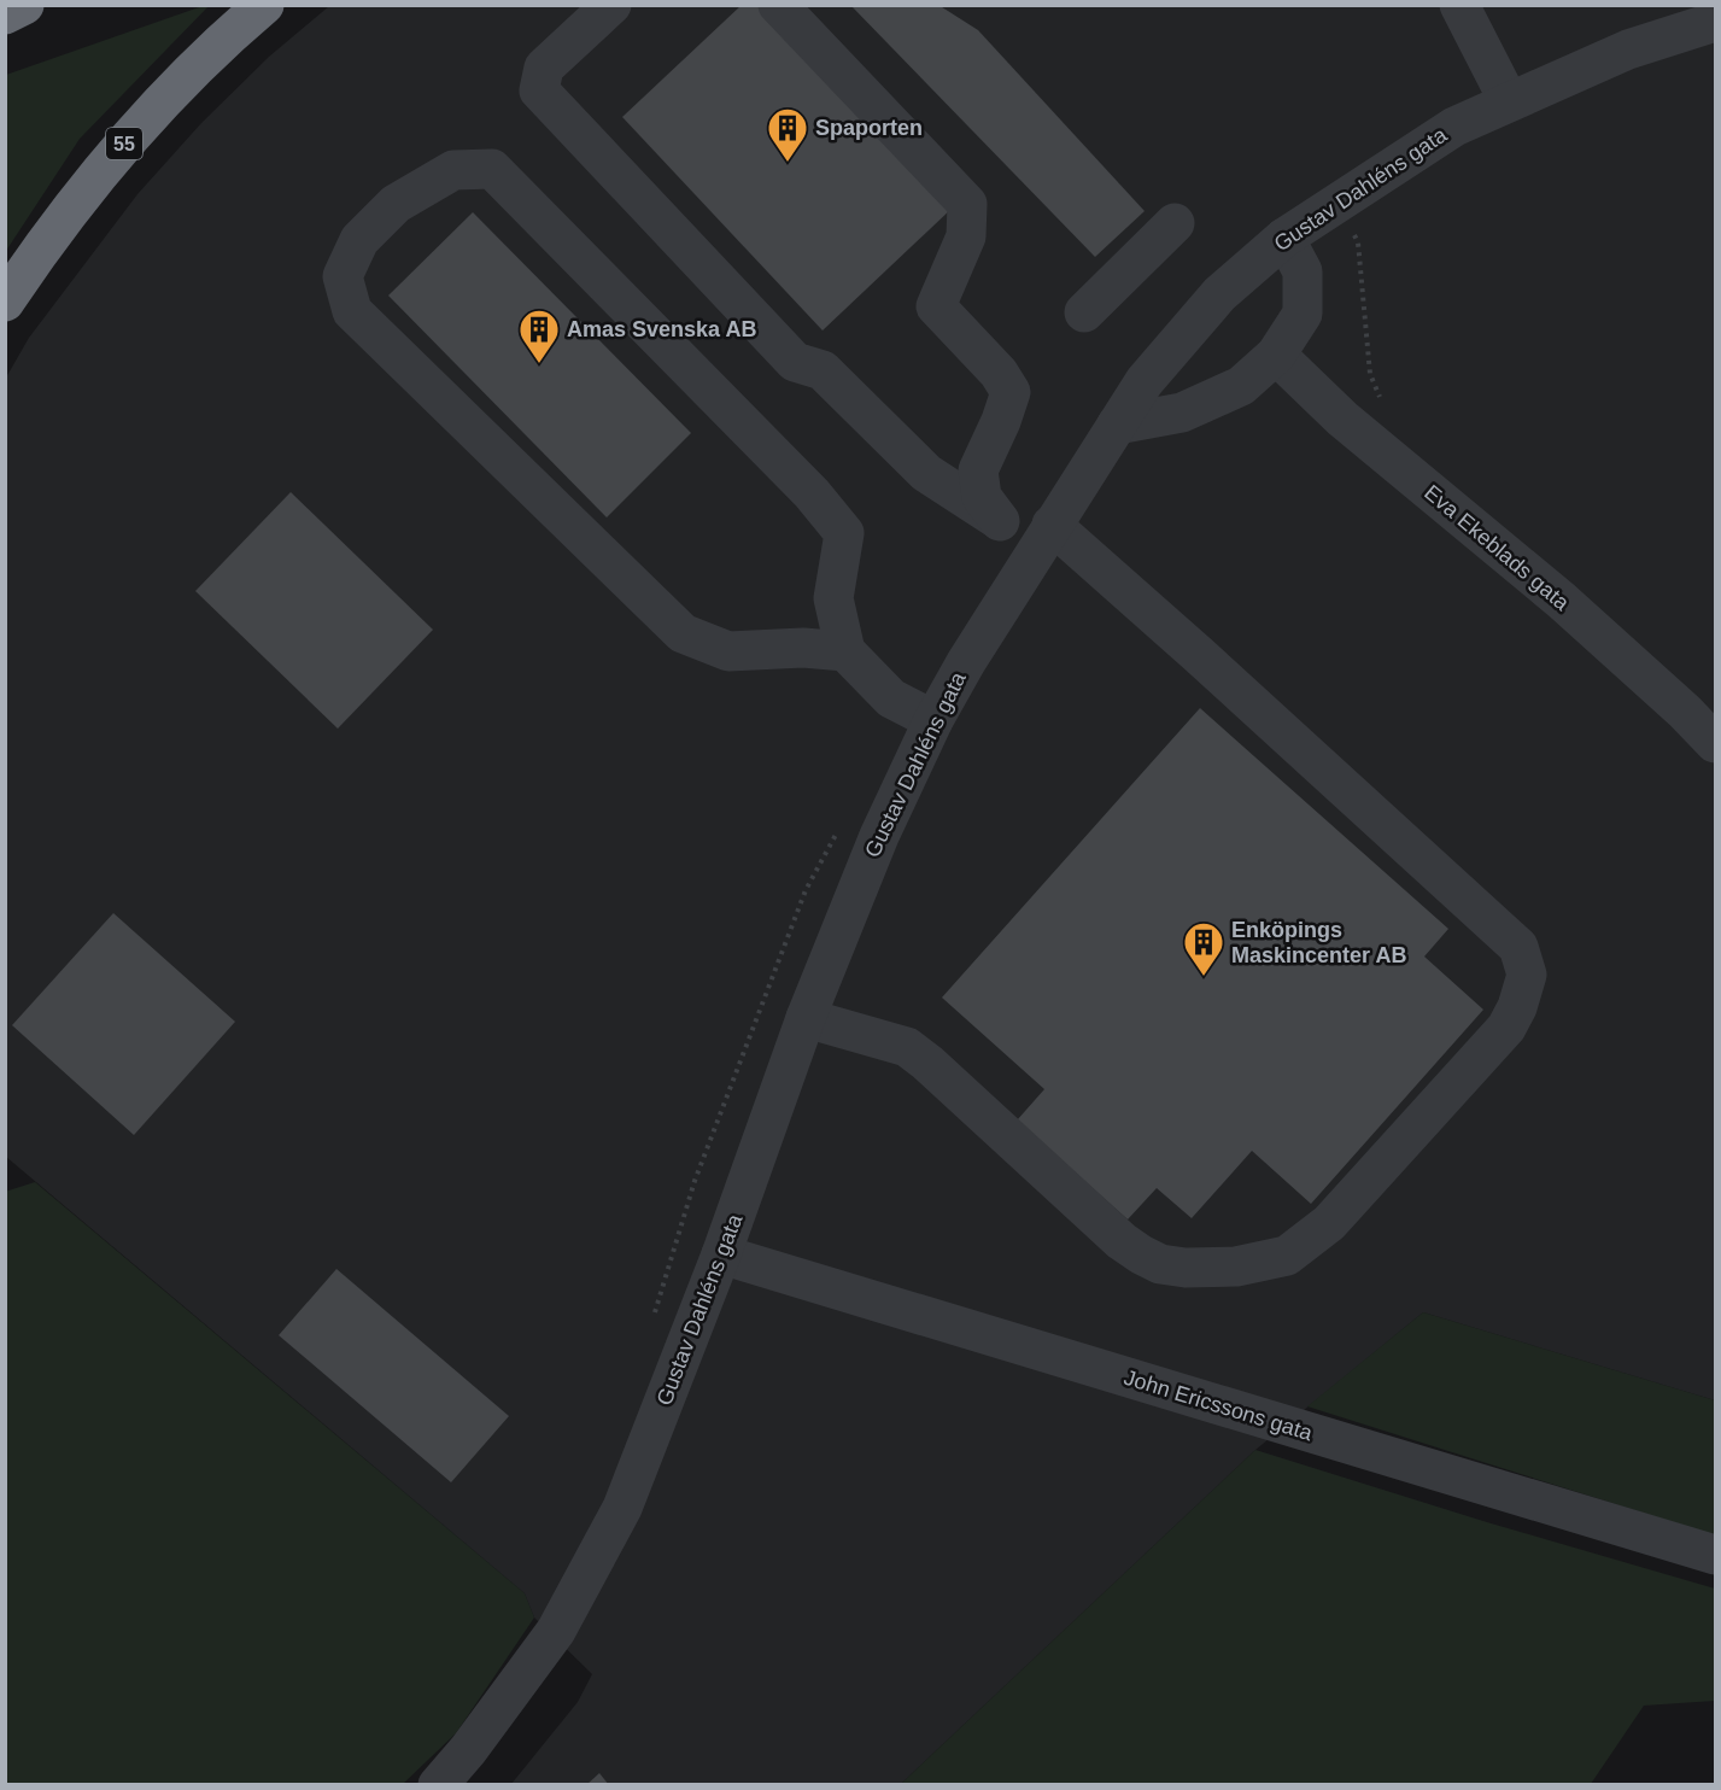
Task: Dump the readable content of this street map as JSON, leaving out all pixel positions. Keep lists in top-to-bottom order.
{
  "streets": {
    "highway": ["55"],
    "street": ["Gustav Dahléns gata", "Eva Ekeblads gata", "John Ericssons gata"]
  },
  "crossings": [
    ["Gustav Dahléns gata", "John Ericssons gata"]
  ],
  "places": {
    "building": ["Spaporten", "Amas Svenska AB", "Enköpings Maskincenter AB"]
  }
}
